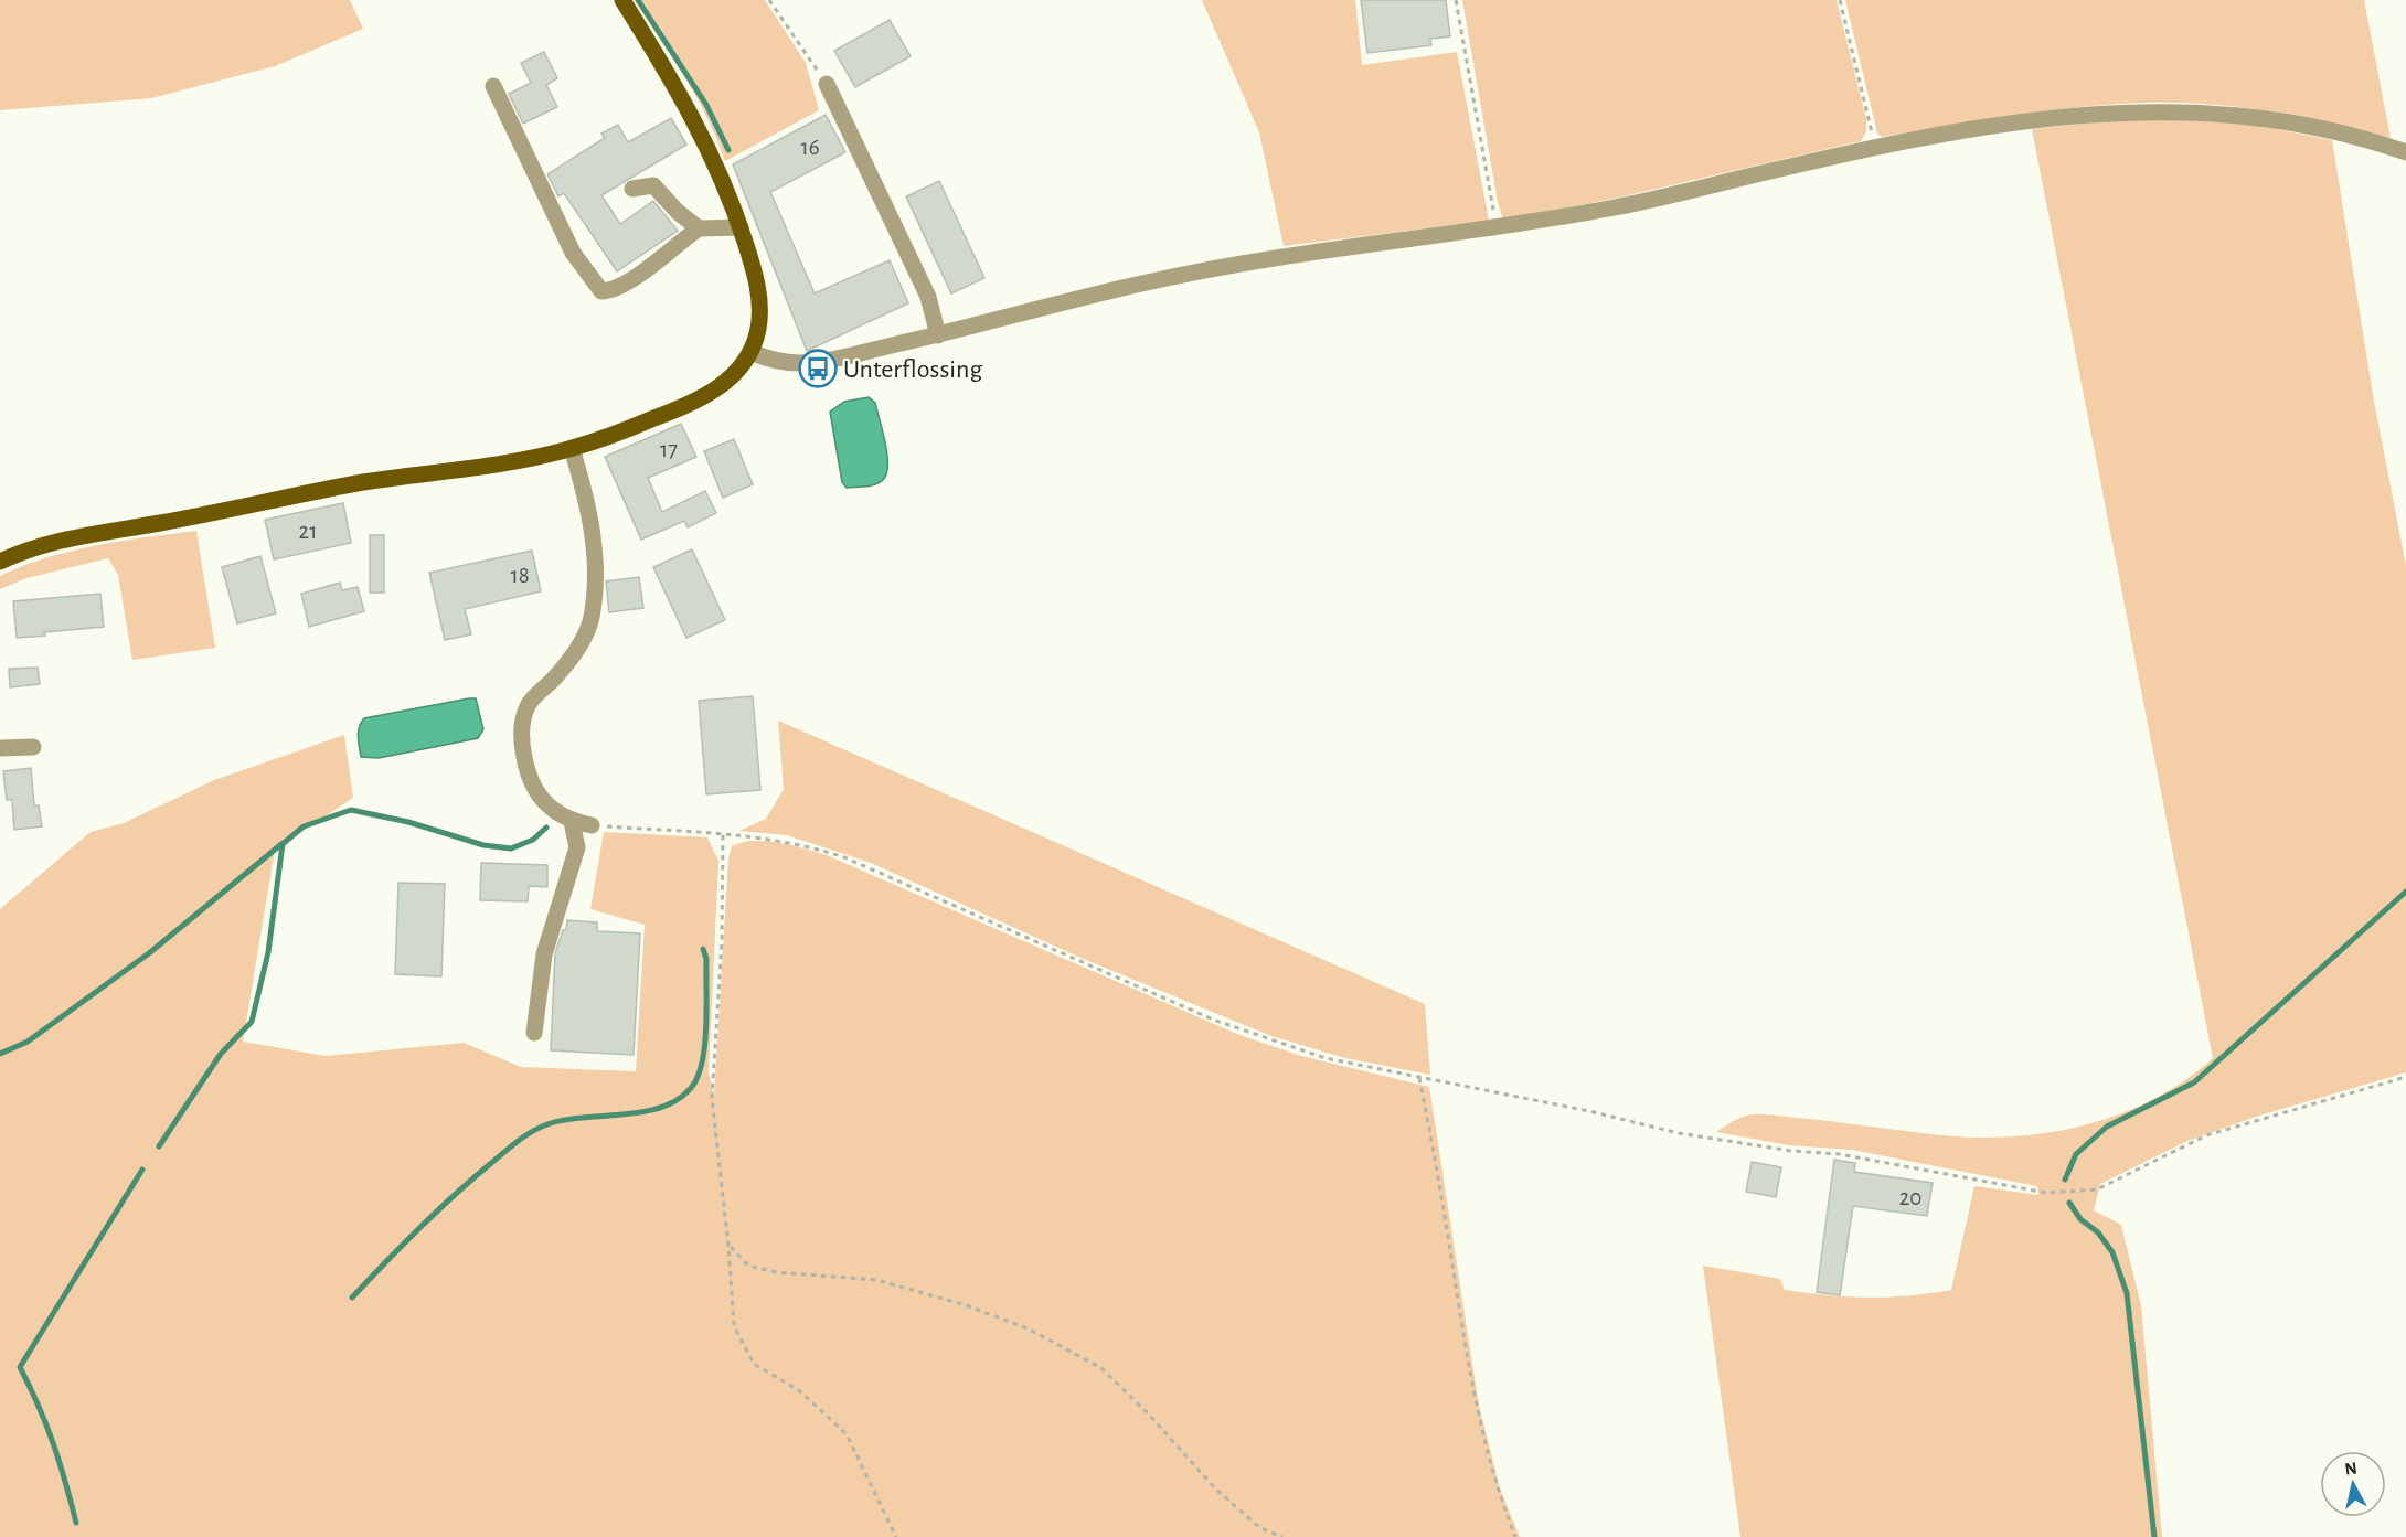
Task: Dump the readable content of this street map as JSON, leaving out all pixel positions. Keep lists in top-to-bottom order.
{
  "places": {
    "bus stop": ["Unterflossing"]
  },
  "house_numbers": [
    "16",
    "17",
    "21",
    "18",
    "20"
  ],
  "north": "top"
}
